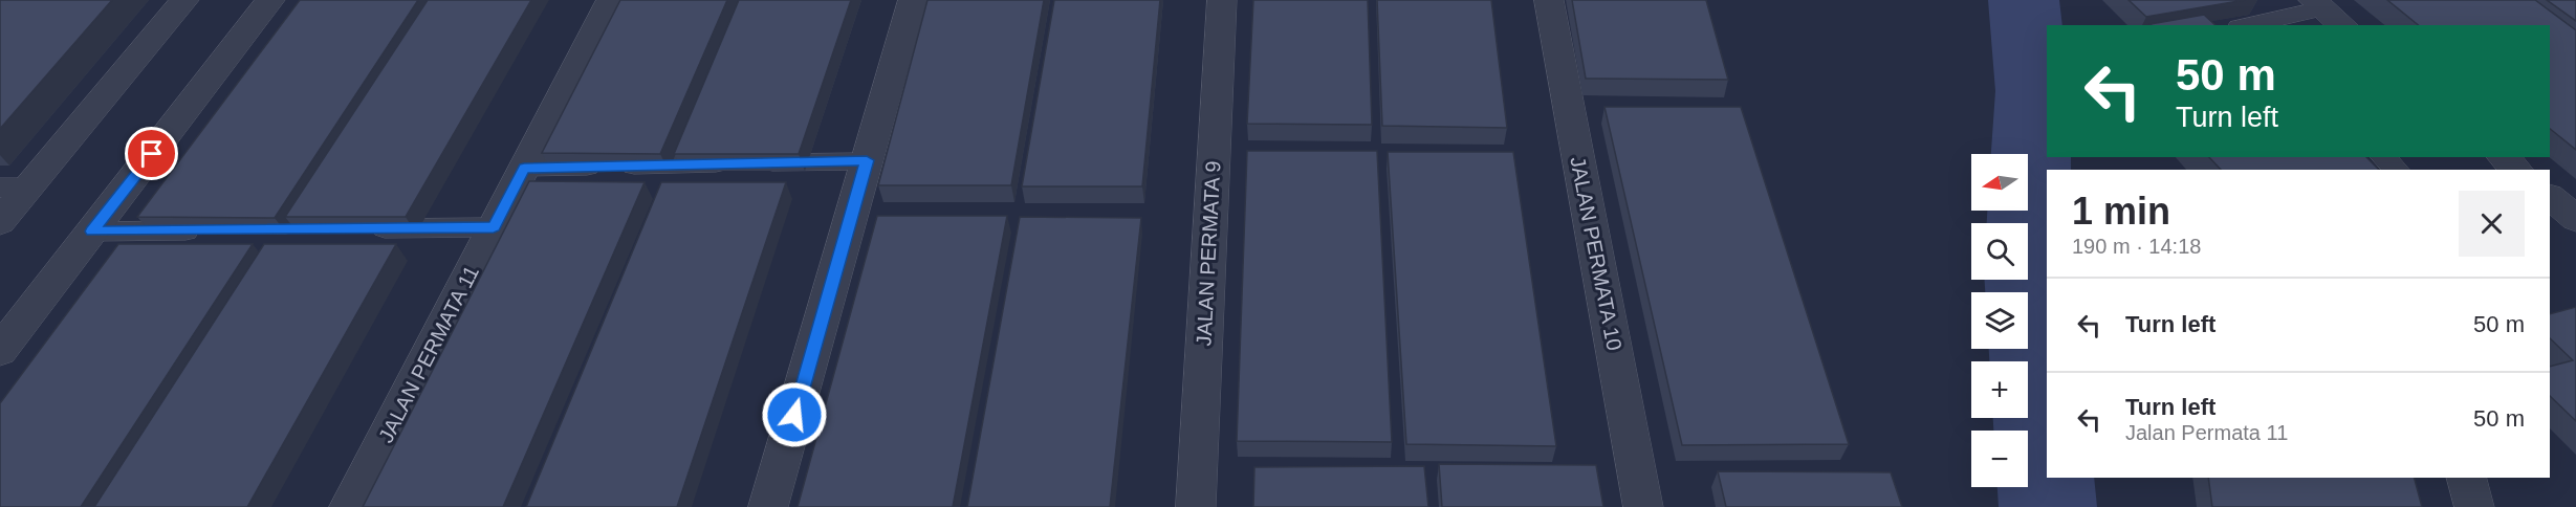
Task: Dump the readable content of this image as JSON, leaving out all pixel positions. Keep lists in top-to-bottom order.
{
  "streets": {
    "street": ["JALAN PERMATA 9", "JALAN PERMATA 10", "JALAN PERMATA 11"]
  },
  "north": "left",
  "page": {
    "turn": ["50 m", "Turn left"],
    "map_buttons": ["+", "−"],
    "heading": ["1 min", "190 m · 14:18"],
    "list": [
      {
        "name": "Turn left",
        "value": "50 m"
      },
      {
        "name": "Turn left",
        "note": "Jalan Permata 11",
        "value": "50 m"
      }
    ]
  }
}
